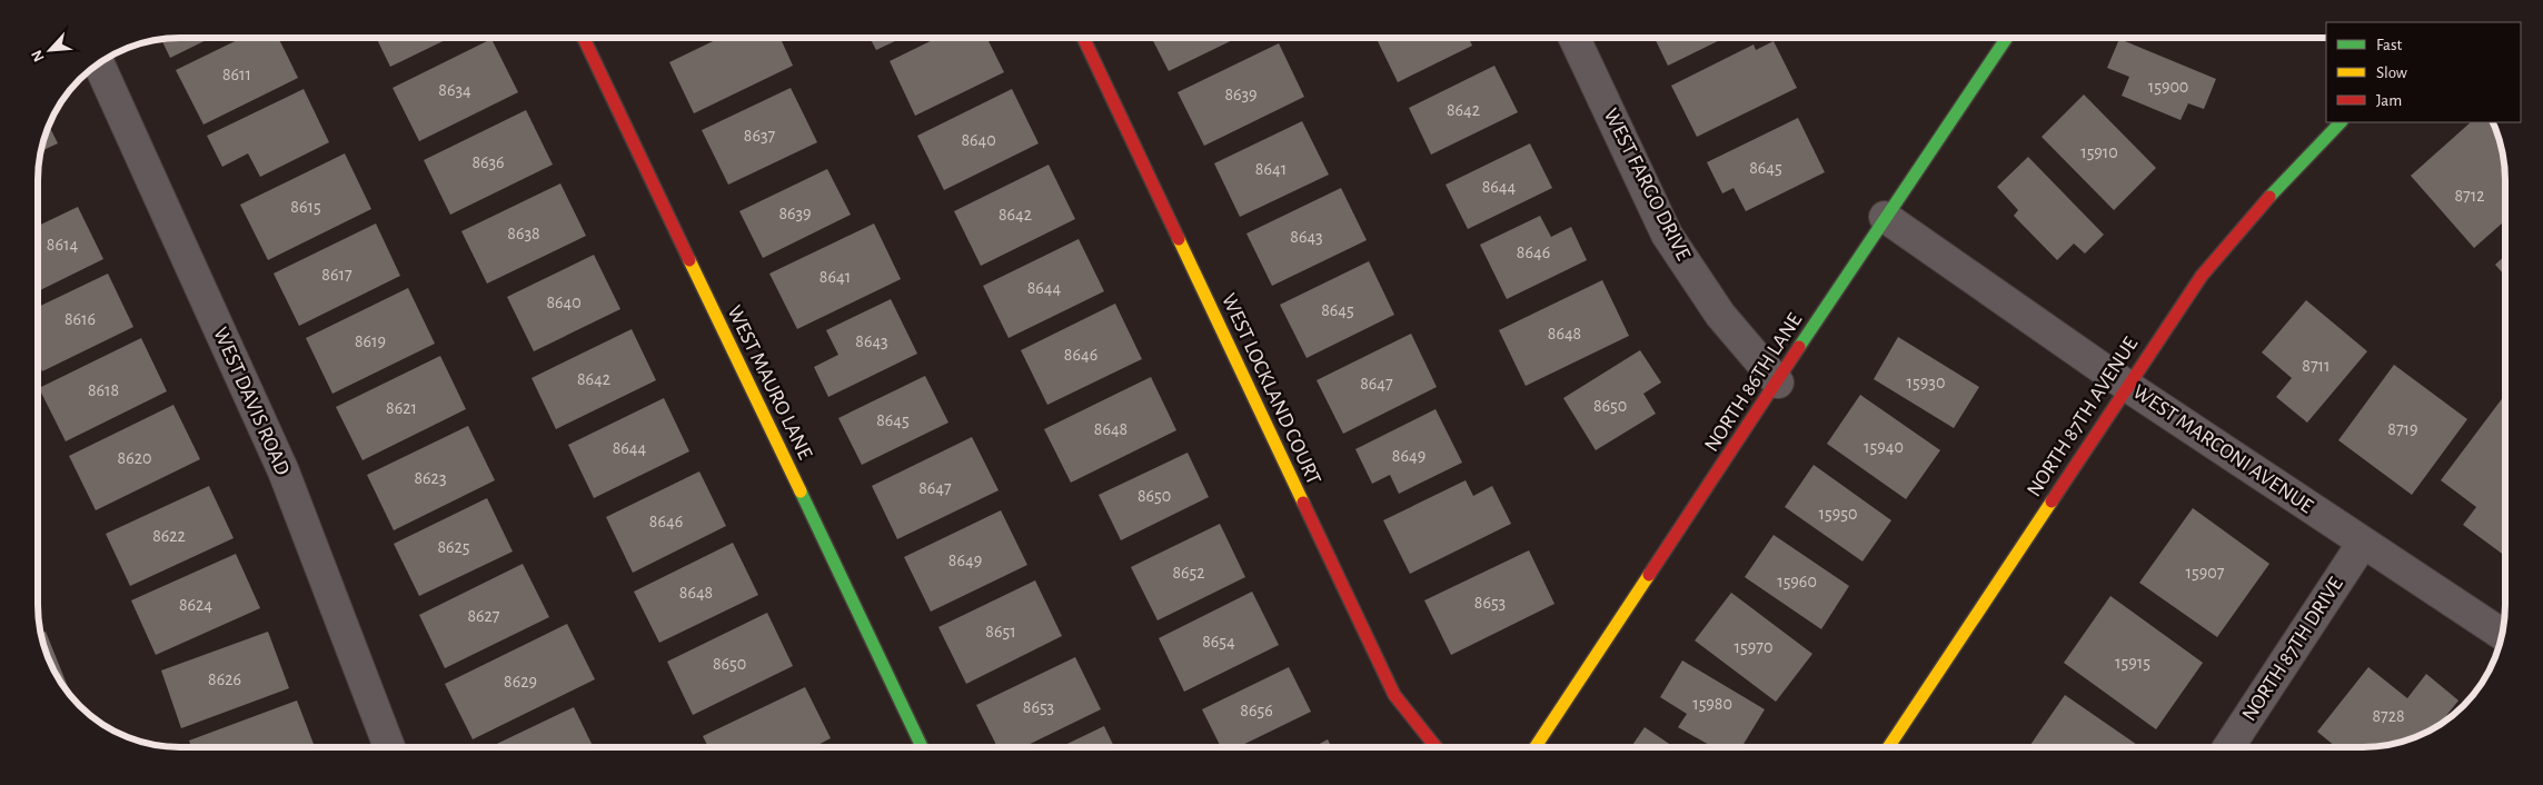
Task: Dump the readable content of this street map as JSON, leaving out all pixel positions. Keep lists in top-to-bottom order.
{
  "streets": {
    "street": [
      "WEST FARGO DRIVE",
      "WEST MAURO LANE",
      "NORTH 86TH LANE",
      "WEST LOCKLAND COURT",
      "WEST DAVIS ROAD",
      "NORTH 87TH AVENUE",
      "WEST MARCONI AVENUE",
      "NORTH 87TH DRIVE"
    ]
  },
  "crossings": [
    ["WEST FARGO DRIVE", "NORTH 86TH LANE"],
    ["NORTH 86TH LANE", "WEST MARCONI AVENUE"],
    ["NORTH 87TH AVENUE", "WEST MARCONI AVENUE"],
    ["WEST MARCONI AVENUE", "NORTH 87TH DRIVE"]
  ],
  "house_numbers": [
    "8611",
    "15900",
    "8634",
    "8639",
    "8642",
    "8637",
    "8640",
    "15910",
    "8636",
    "8645",
    "8641",
    "8644",
    "8712",
    "8615",
    "8639",
    "8642",
    "8638",
    "8643",
    "8614",
    "8646",
    "8617",
    "8641",
    "8644",
    "8640",
    "8645",
    "8616",
    "8648",
    "8619",
    "8643",
    "8646",
    "8711",
    "8642",
    "15930",
    "8647",
    "8618",
    "8650",
    "8621",
    "8645",
    "8648",
    "8719",
    "15940",
    "8644",
    "8649",
    "8620",
    "8623",
    "8647",
    "8650",
    "15950",
    "8646",
    "8622",
    "8625",
    "8649",
    "8652",
    "15907",
    "15960",
    "8648",
    "8653",
    "8624",
    "8627",
    "8651",
    "8654",
    "15970",
    "15915",
    "8650",
    "8626",
    "8629",
    "15980",
    "8653",
    "8656",
    "8728"
  ],
  "legend": ["Fast", "Slow", "Jam"],
  "north": "bottom left"
}
